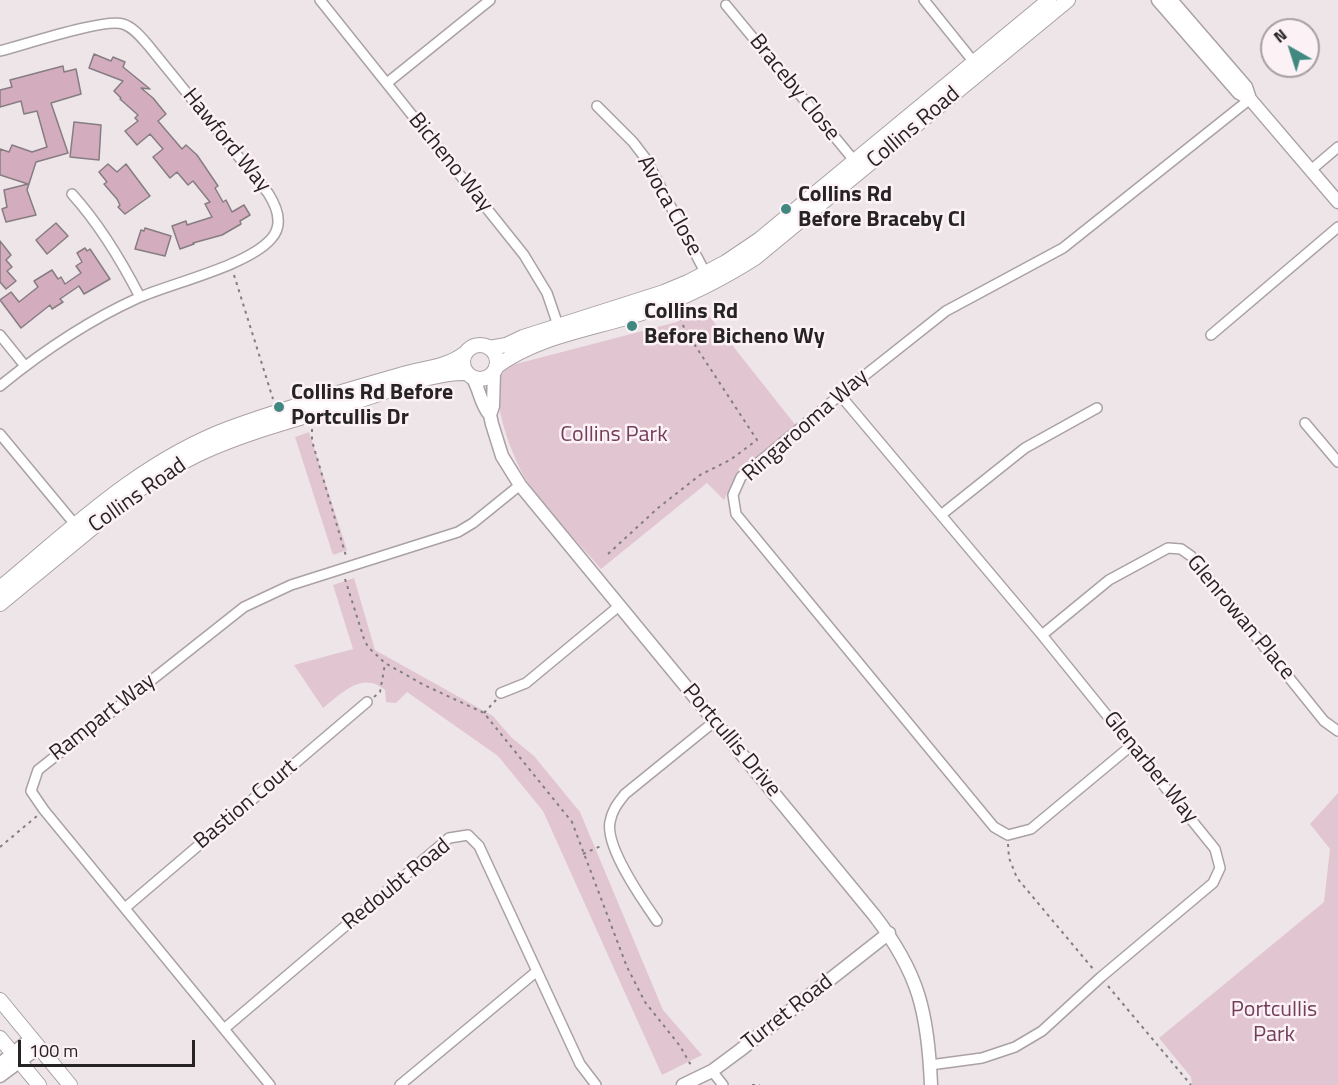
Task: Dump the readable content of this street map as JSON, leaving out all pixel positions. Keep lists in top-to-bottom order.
{
  "streets": {
    "main road": ["Collins Road"],
    "street": [
      "Braceby Close",
      "Hawford Way",
      "Bicheno Way",
      "Avoca Close",
      "Ringarooma Way",
      "Glenrowan Place",
      "Rampart Way",
      "Portcullis Drive",
      "Glenarber Way",
      "Bastion Court",
      "Redoubt Road",
      "Turret Road"
    ]
  },
  "crossings": [
    ["Braceby Close", "Collins Road"],
    ["Collins Road", "Bicheno Way"],
    ["Collins Road", "Avoca Close"],
    ["Collins Road", "Portcullis Drive"],
    ["Ringarooma Way", "Glenarber Way"],
    ["Glenrowan Place", "Glenarber Way"],
    ["Rampart Way", "Portcullis Drive"],
    ["Rampart Way", "Bastion Court"],
    ["Rampart Way", "Redoubt Road"],
    ["Portcullis Drive", "Glenarber Way"],
    ["Portcullis Drive", "Turret Road"]
  ],
  "parks": ["Collins Park", "Portcullis Park"],
  "places": ["Collins Rd Before Braceby Cl", "Collins Rd Before Bicheno Wy", "Collins Rd Before Portcullis Dr"],
  "scale_bar": "100 m",
  "north": "top left"
}
